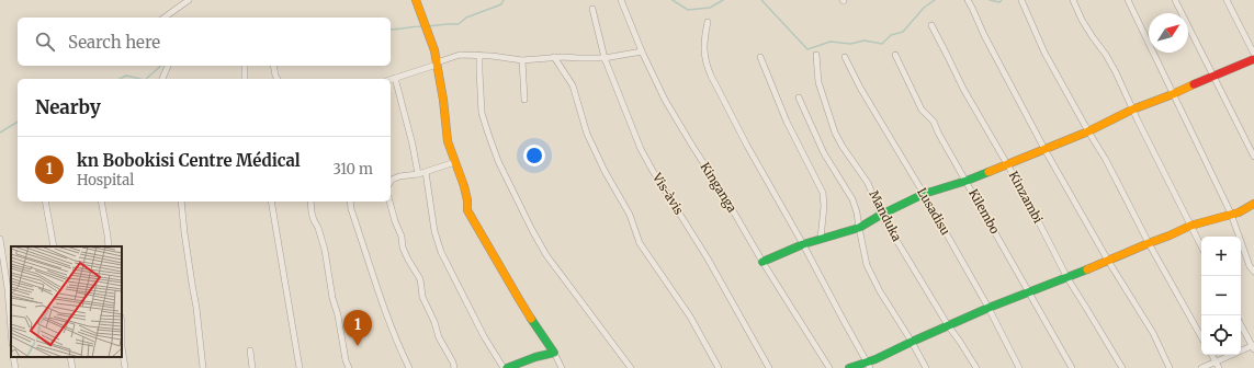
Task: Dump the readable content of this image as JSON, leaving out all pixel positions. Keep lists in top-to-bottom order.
{
  "streets": {
    "street": [
      "Kinganga",
      "Vis-àvis",
      "Kinzambi",
      "Lusadisu",
      "Kilembo",
      "Manduka"
    ]
  },
  "north": "top right",
  "page": {
    "search": "Search here",
    "heading": "Nearby",
    "list": [
      {
        "mark": "1",
        "name": "kn Bobokisi Centre Médical",
        "note": "Hospital",
        "value": "310 m"
      }
    ],
    "map_buttons": ["+", "−"],
    "pins": "1"
  }
}
